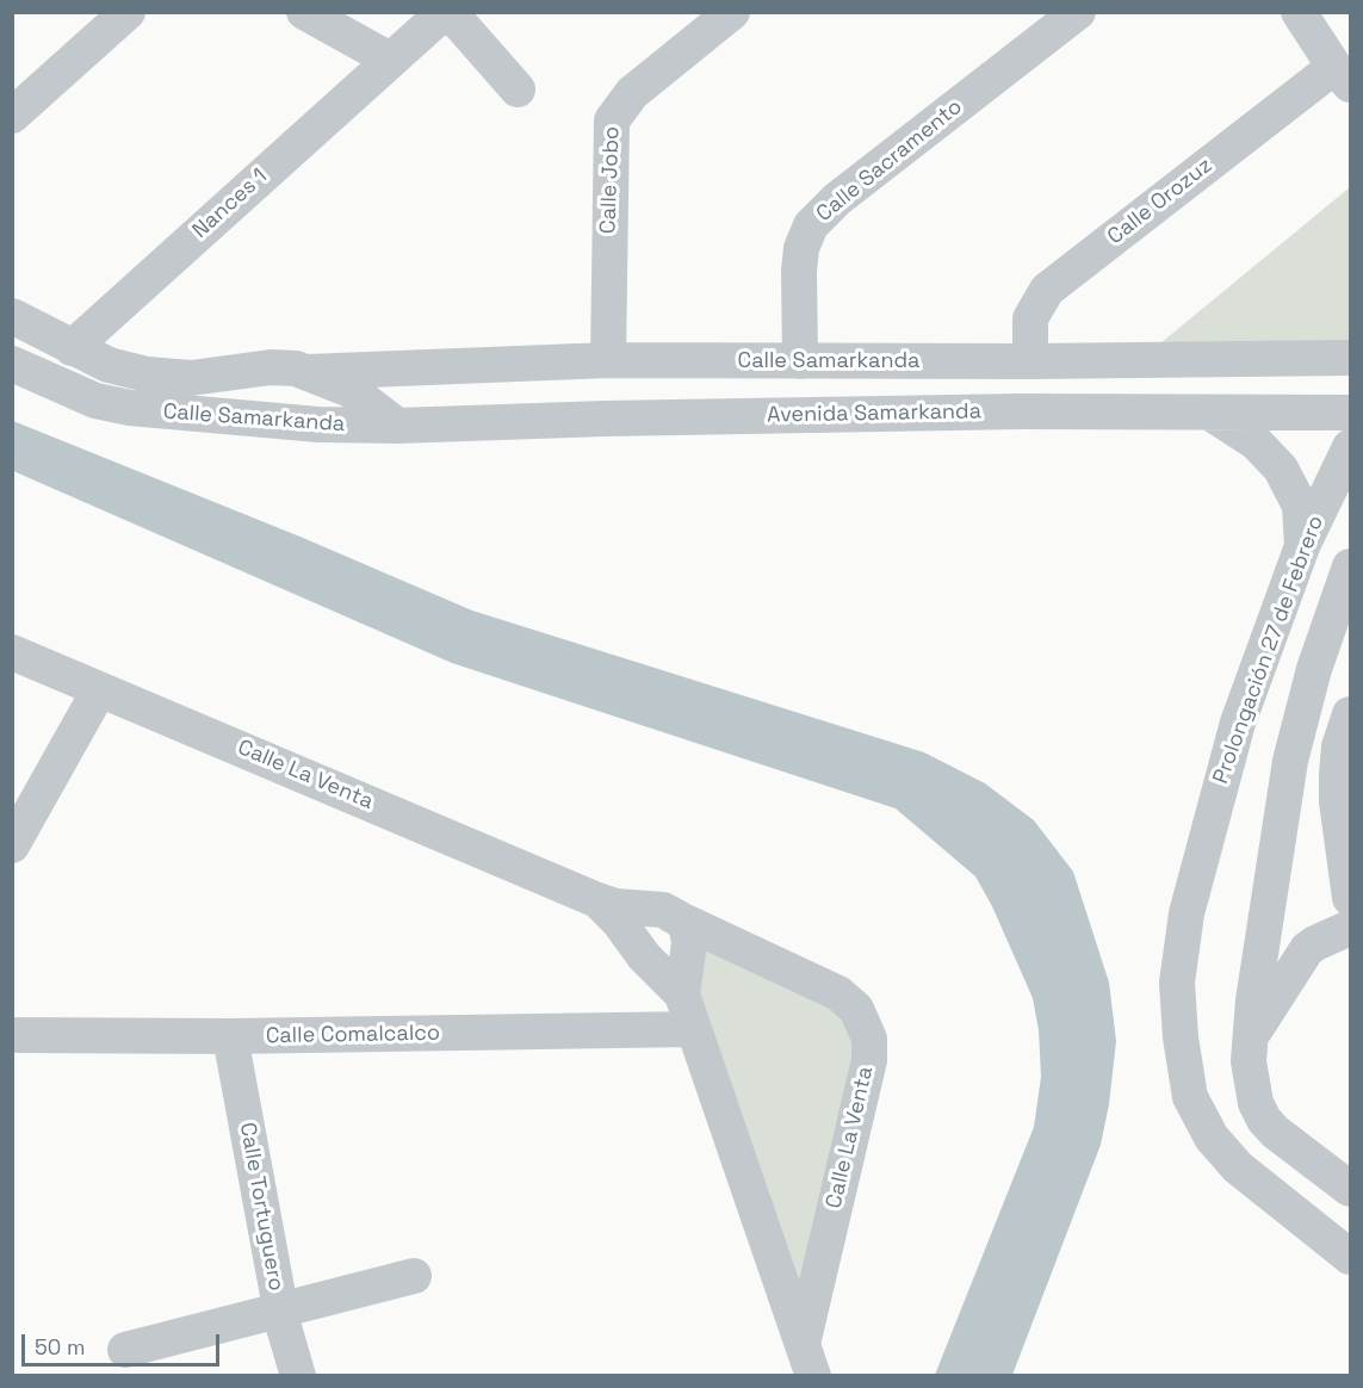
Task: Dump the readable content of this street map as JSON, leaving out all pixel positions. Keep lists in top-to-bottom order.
{
  "streets": {
    "street": [
      "Calle Sacramento",
      "Calle Jobo",
      "Calle Orozuz",
      "Nances 1",
      "Calle Samarkanda",
      "Avenida Samarkanda",
      "Prolongación 27 de Febrero",
      "Calle La Venta",
      "Calle Comalcalco",
      "Calle Tortuguero"
    ]
  },
  "crossings": [
    ["Calle Sacramento", "Calle Samarkanda"],
    ["Calle Jobo", "Calle Samarkanda"],
    ["Calle Orozuz", "Calle Samarkanda"],
    ["Nances 1", "Calle Samarkanda"],
    ["Calle Samarkanda", "Avenida Samarkanda"],
    ["Calle La Venta", "Calle Comalcalco"],
    ["Calle Comalcalco", "Calle Tortuguero"]
  ],
  "scale_bar": "50 m"
}
